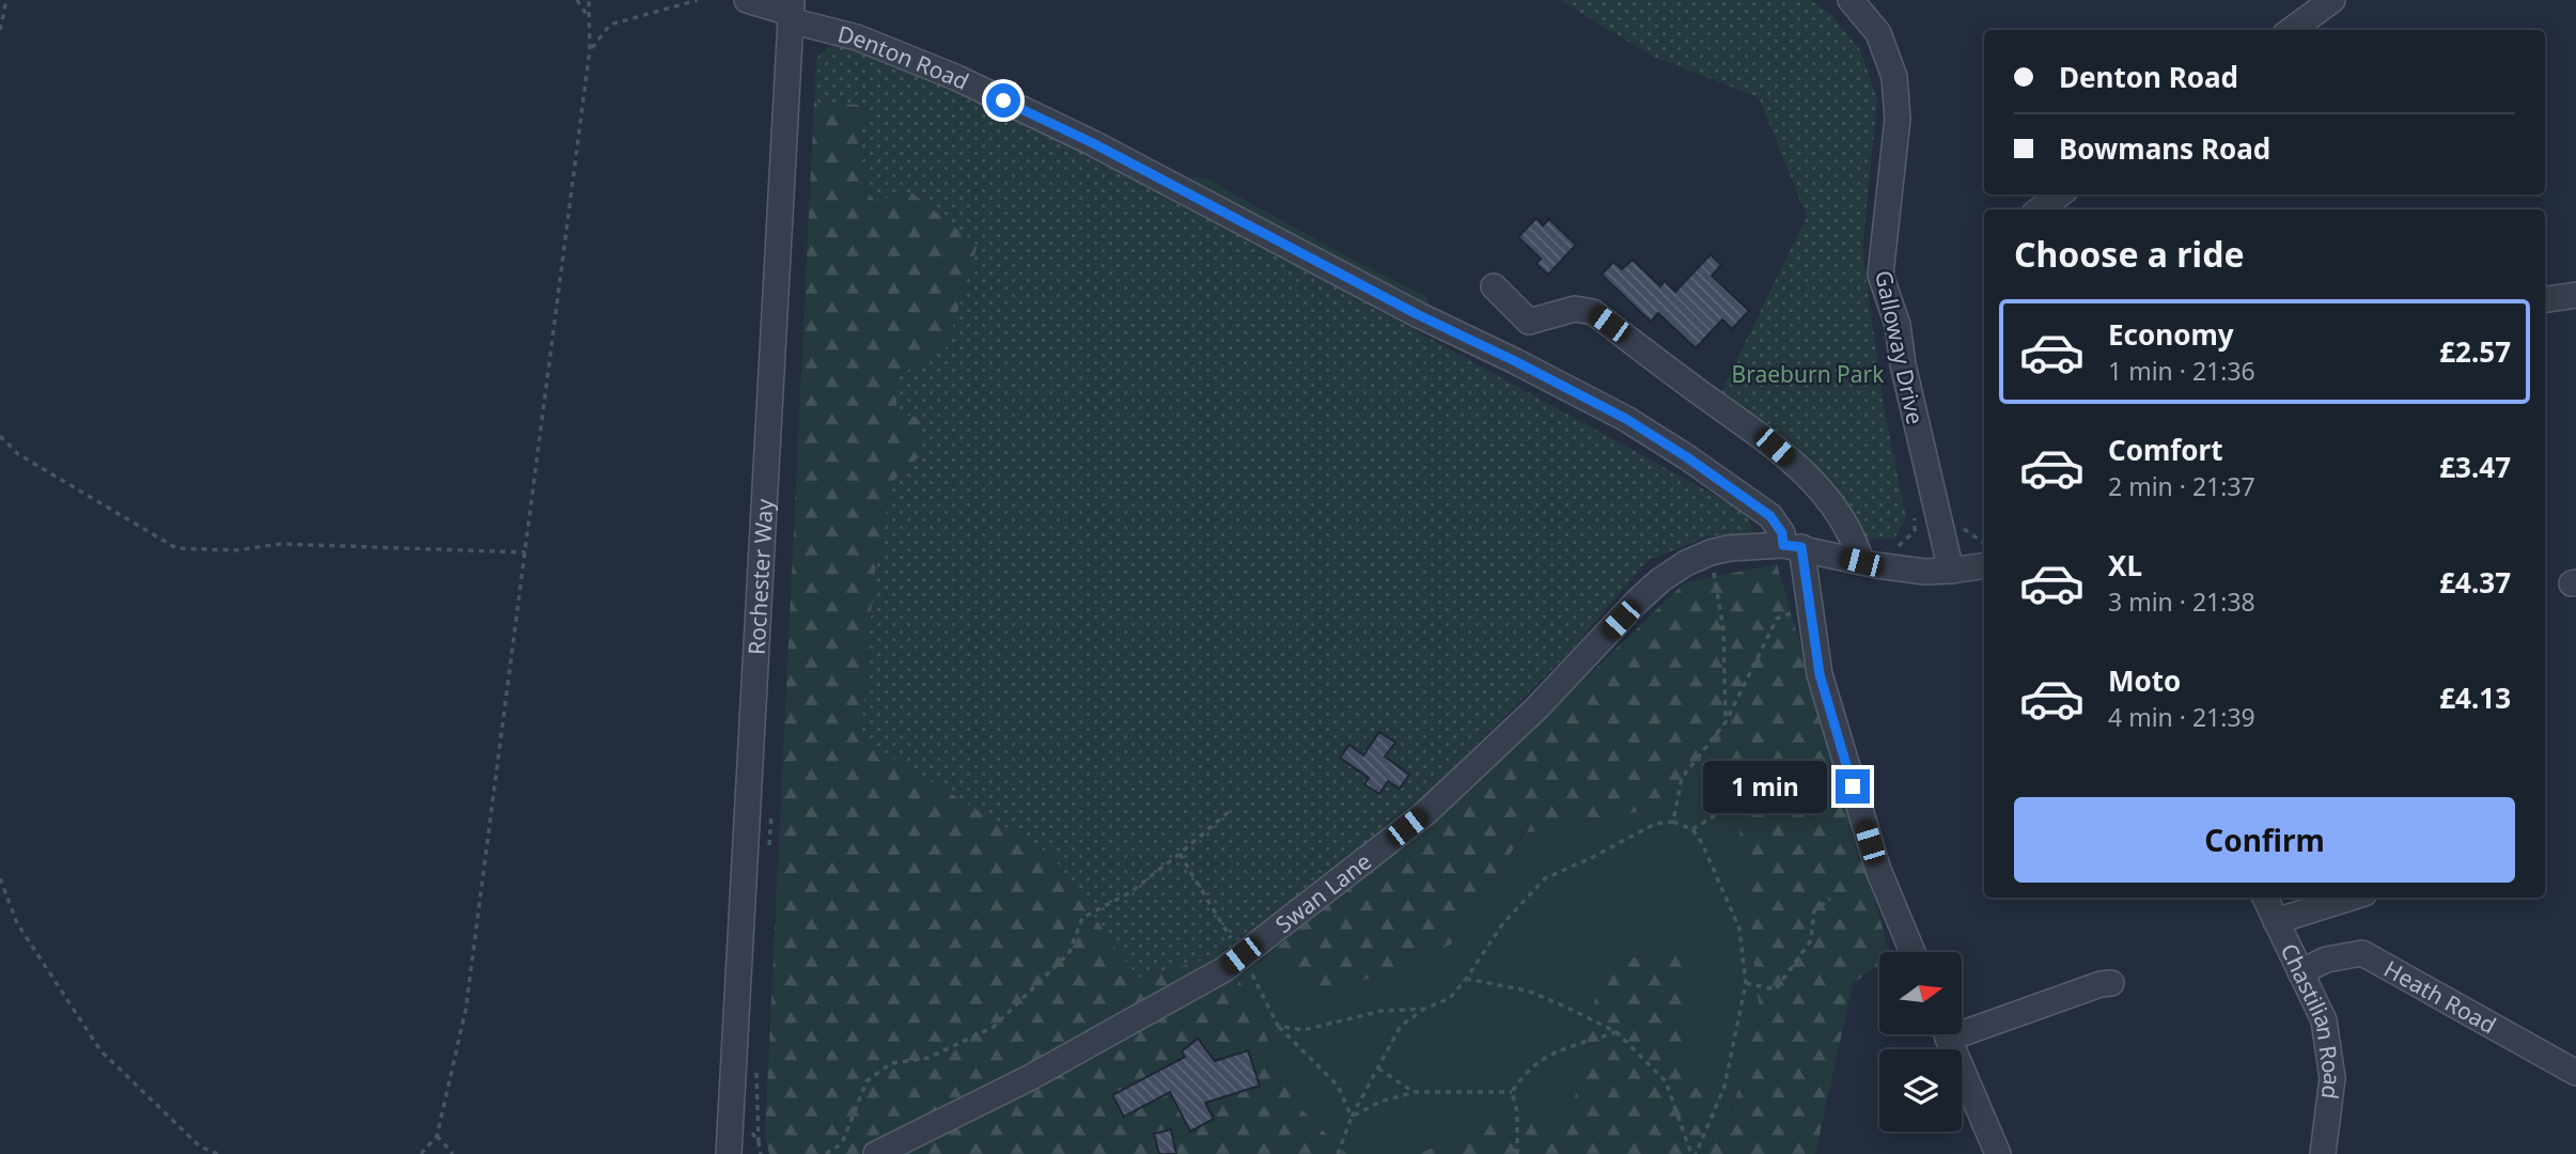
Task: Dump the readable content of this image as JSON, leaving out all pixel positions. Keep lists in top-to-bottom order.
{
  "streets": {
    "street": [
      "Denton Road",
      "Galloway Drive",
      "Rochester Way",
      "Swan Lane",
      "Heath Road",
      "Chastilian Road"
    ]
  },
  "crossings": [
    ["Denton Road", "Rochester Way"],
    ["Denton Road", "Swan Lane"],
    ["Galloway Drive", "Swan Lane"],
    ["Heath Road", "Chastilian Road"]
  ],
  "parks": ["Braeburn Park"],
  "north": "right",
  "page": {
    "banner": ["Denton Road", "Bowmans Road"],
    "heading": "Choose a ride",
    "list": [
      {
        "name": "Economy",
        "note": "1 min · 21:36",
        "value": "£2.57"
      },
      {
        "name": "Comfort",
        "note": "2 min · 21:37",
        "value": "£3.47"
      },
      {
        "name": "XL",
        "note": "3 min · 21:38",
        "value": "£4.37"
      },
      {
        "name": "Moto",
        "note": "4 min · 21:39",
        "value": "£4.13"
      }
    ],
    "bubble": "1 min",
    "buttons": "Confirm"
  }
}
